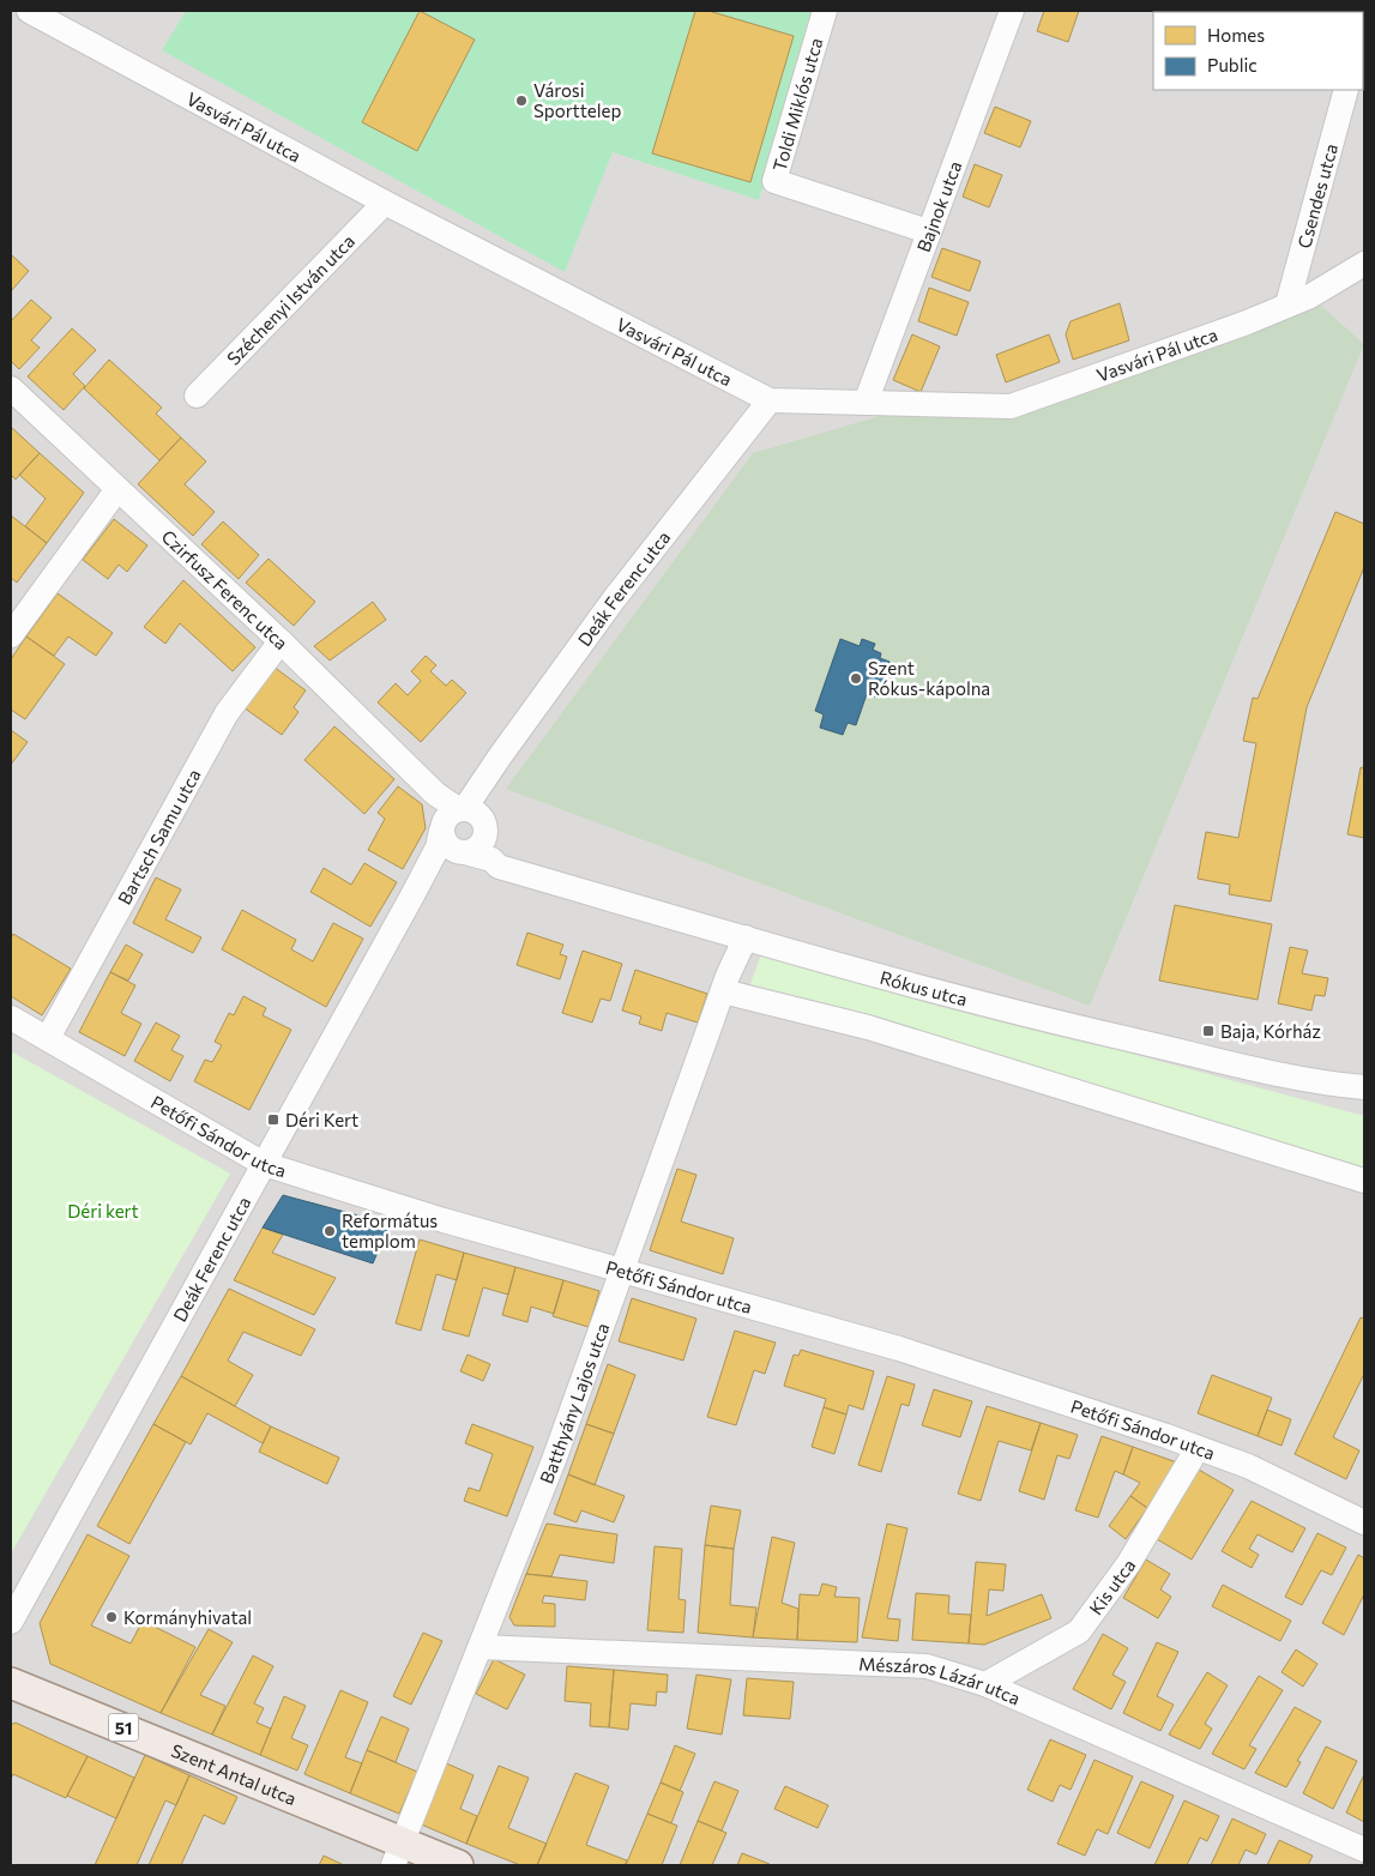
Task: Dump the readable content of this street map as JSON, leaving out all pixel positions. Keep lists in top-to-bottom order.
{
  "streets": {
    "main road": ["51", "Szent Antal utca"],
    "street": [
      "Toldi Miklós utca",
      "Vasvári Pál utca",
      "Csendes utca",
      "Bajnok utca",
      "Széchenyi István utca",
      "Deák Ferenc utca",
      "Czirfusz Ferenc utca",
      "Bartsch Samu utca",
      "Rókus utca",
      "Petőfi Sándor utca",
      "Batthyány Lajos utca",
      "Kis utca",
      "Mészáros Lázár utca"
    ]
  },
  "crossings": [
    ["Toldi Miklós utca", "Bajnok utca"],
    ["Vasvári Pál utca", "Csendes utca"],
    ["Vasvári Pál utca", "Bajnok utca"],
    ["Vasvári Pál utca", "Széchenyi István utca"],
    ["Vasvári Pál utca", "Deák Ferenc utca"],
    ["Deák Ferenc utca", "Czirfusz Ferenc utca"],
    ["Deák Ferenc utca", "Petőfi Sándor utca"],
    ["Czirfusz Ferenc utca", "Bartsch Samu utca"],
    ["Bartsch Samu utca", "Petőfi Sándor utca"],
    ["Rókus utca", "Batthyány Lajos utca"],
    ["Petőfi Sándor utca", "Batthyány Lajos utca"],
    ["Petőfi Sándor utca", "Kis utca"],
    ["Batthyány Lajos utca", "Mészáros Lázár utca"],
    ["Batthyány Lajos utca", "Szent Antal utca"],
    ["Kis utca", "Mészáros Lázár utca"]
  ],
  "parks": ["Déri kert"],
  "places": {
    "other": [
      "Városi Sporttelep",
      "Szent Rókus-kápolna",
      "Református templom",
      "Kormányhivatal"
    ],
    "transit": ["Baja, Kórház", "Déri Kert"]
  },
  "legend": ["Homes", "Public"]
}
